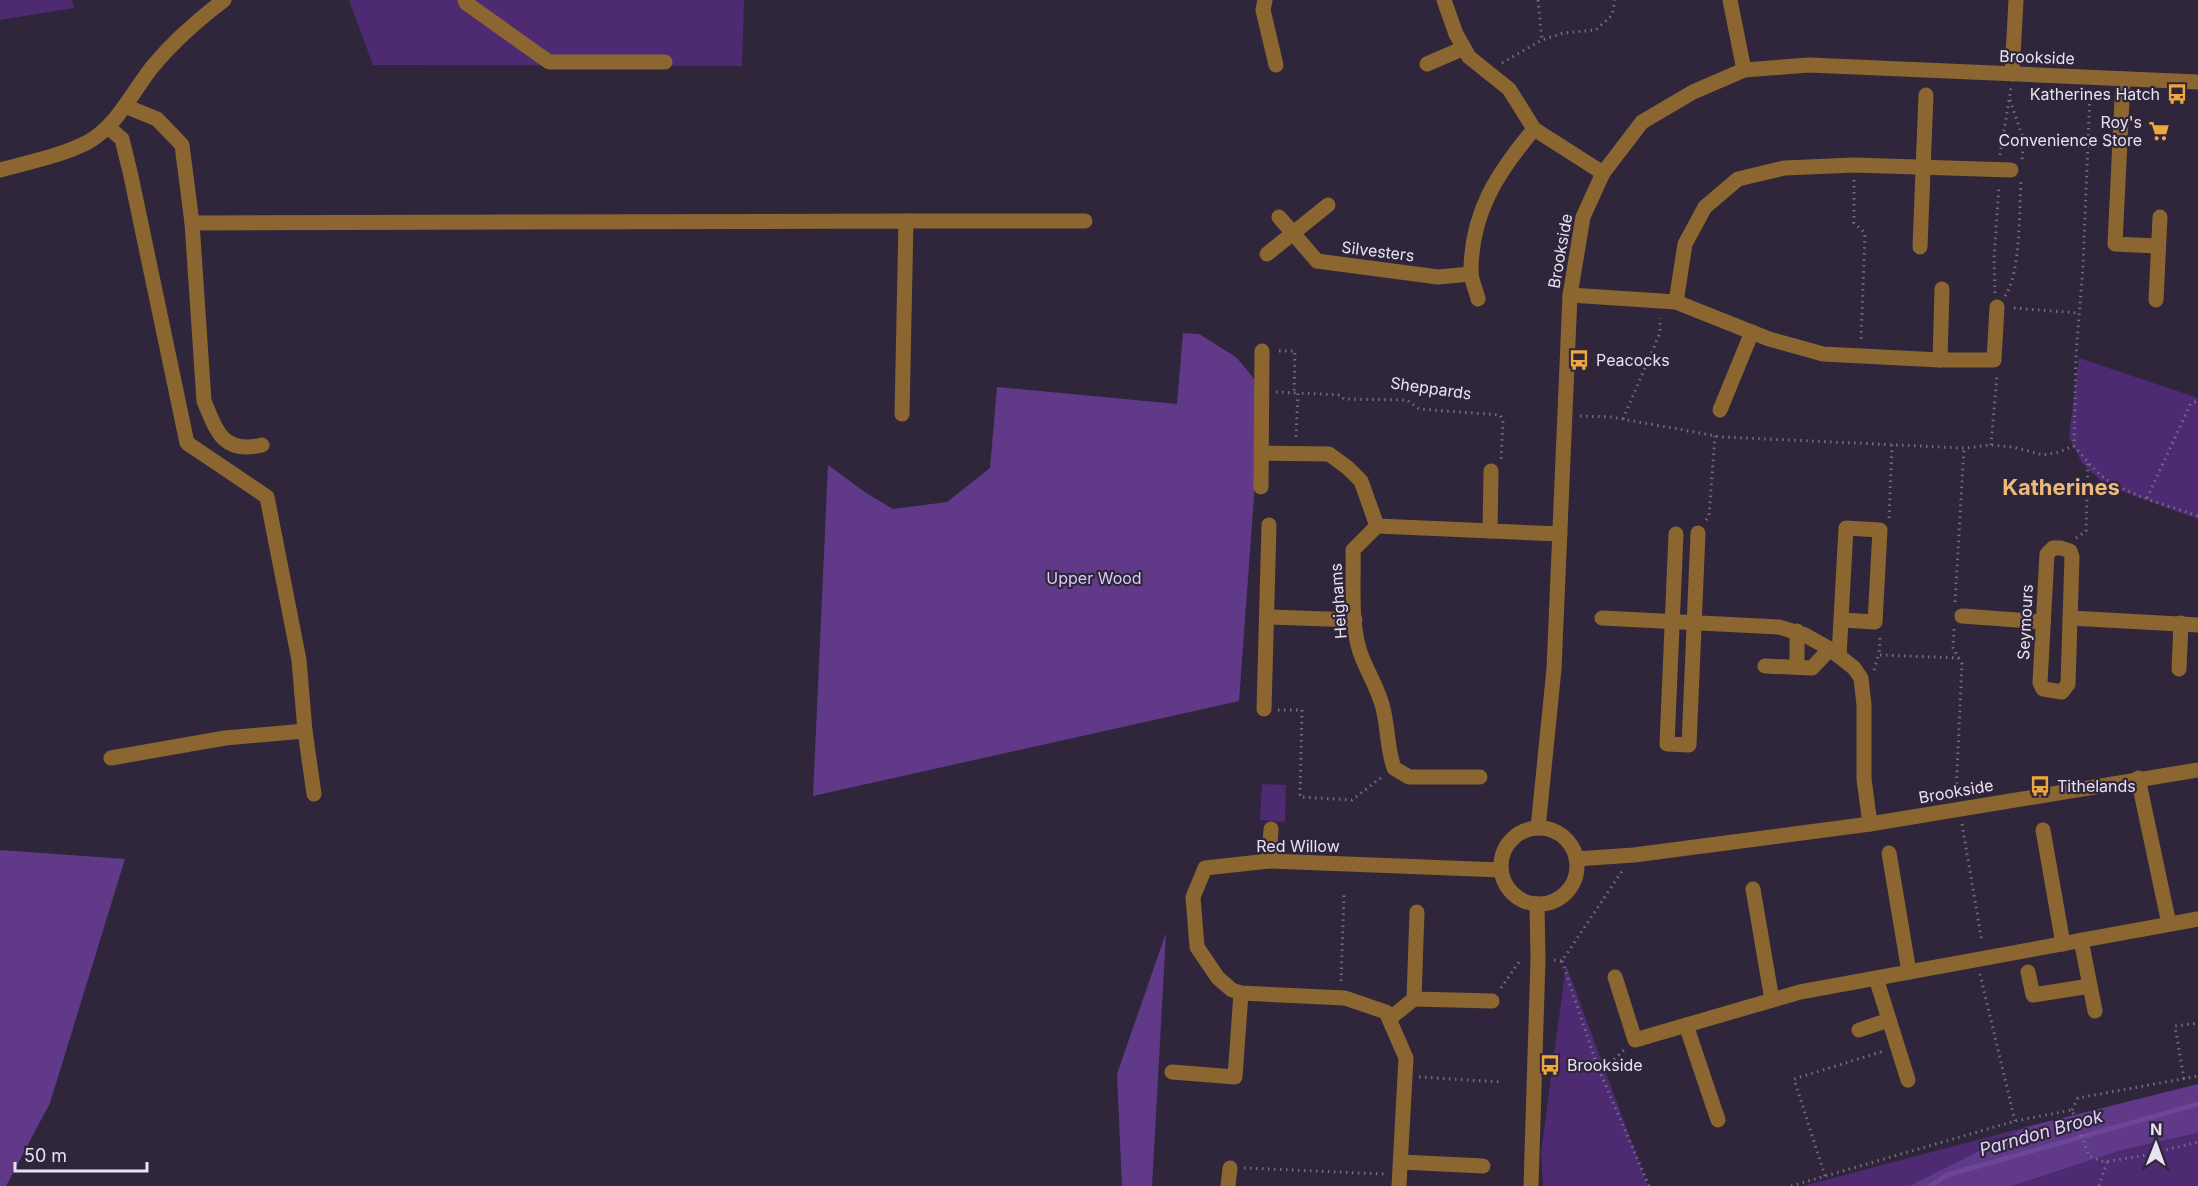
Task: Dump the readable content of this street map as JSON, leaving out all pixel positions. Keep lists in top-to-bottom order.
{
  "streets": {
    "street": [
      "Brookside",
      "Silvesters",
      "Heighams",
      "Seymours",
      "Red Willow"
    ],
    "path": ["Sheppards"]
  },
  "crossings": [
    ["Brookside", "Red Willow"]
  ],
  "districts": ["Katherines"],
  "water": ["Parndon Brook"],
  "parks": ["Upper Wood"],
  "places": {
    "bus stop": [
      "Katherines Hatch",
      "Peacocks",
      "Tithelands",
      "Brookside"
    ],
    "supermarket": ["Roy's Convenience Store"]
  },
  "scale_bar": "50 m",
  "north": "top"
}
